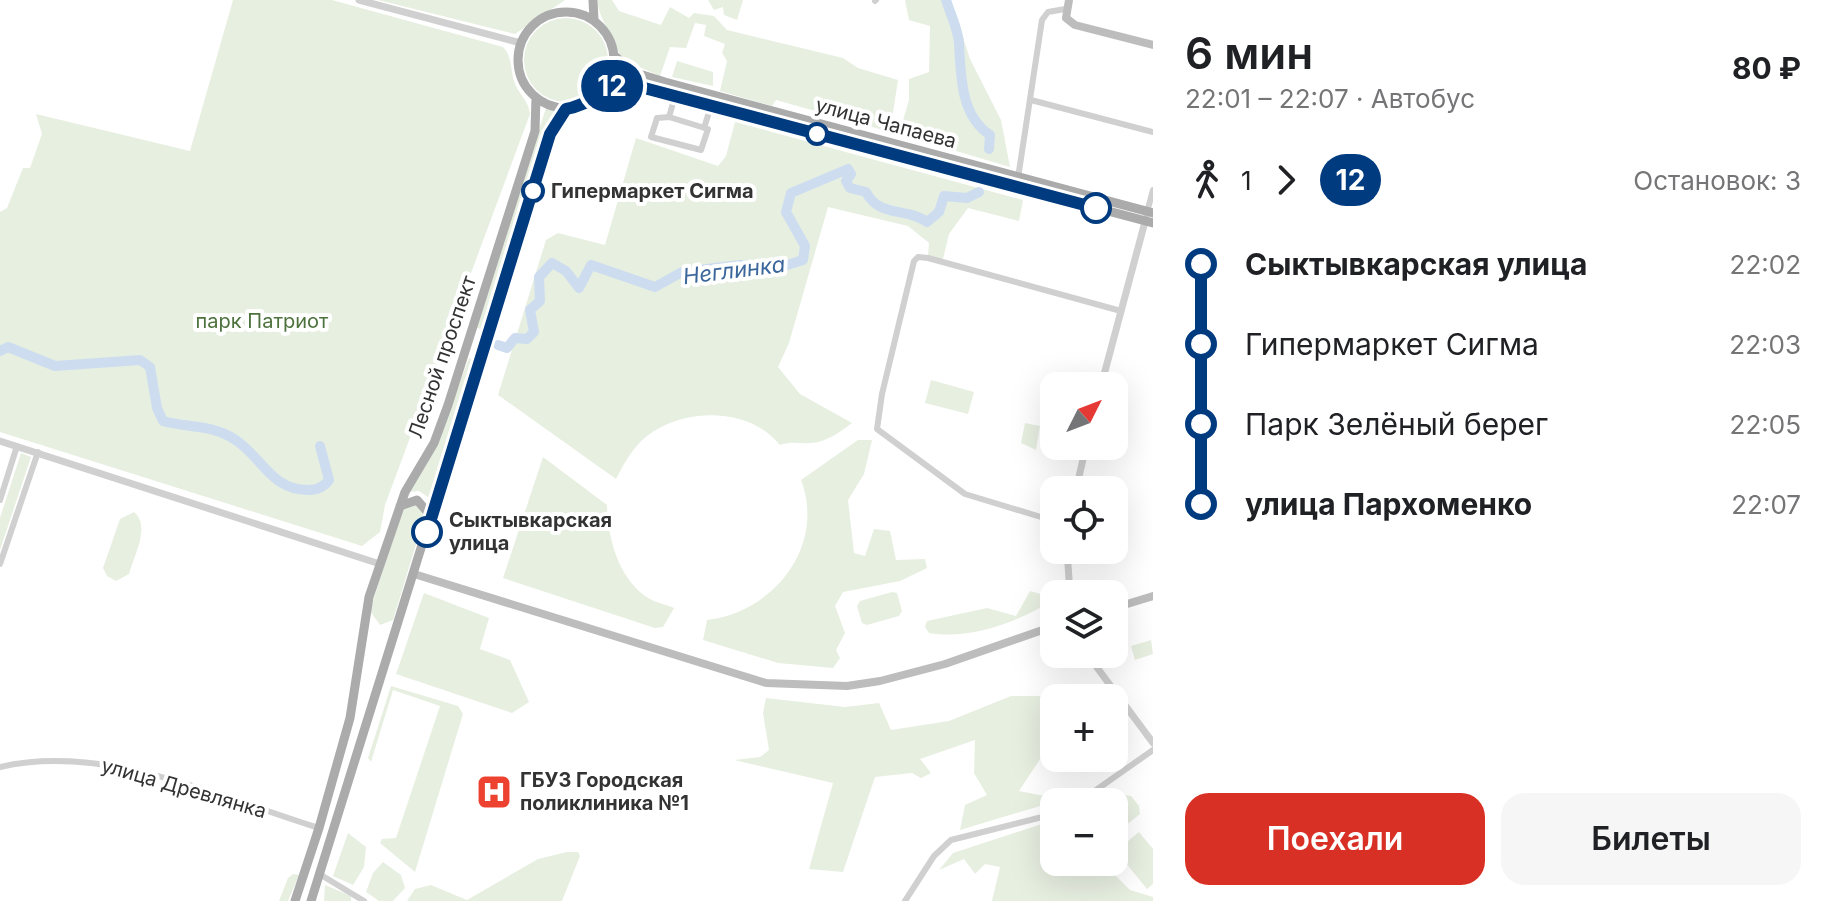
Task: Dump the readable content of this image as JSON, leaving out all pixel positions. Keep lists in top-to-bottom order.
{
  "streets": {
    "main road": ["улица Чапаева", "Лесной проспект"],
    "street": ["улица Древлянка"]
  },
  "crossings": [
    ["улица Чапаева", "Лесной проспект"],
    ["Лесной проспект", "улица Древлянка"]
  ],
  "water": ["Неглинка"],
  "parks": ["парк Патриот"],
  "places": {
    "other": ["Гипермаркет Сигма", "Сыктывкарская улица"],
    "hospital": ["ГБУЗ Городская поликлиника №1"]
  },
  "lines": ["bus line 12"],
  "north": "top right",
  "page": {
    "on_map": "12",
    "heading": ["6 мин", "22:01 – 22:07 · Автобус", "80 ₽"],
    "legs": ["1", "12", "Остановок: 3"],
    "list": [
      {
        "name": "Сыктывкарская улица",
        "value": "22:02"
      },
      {
        "name": "Гипермаркет Сигма",
        "value": "22:03"
      },
      {
        "name": "Парк Зелёный берег",
        "value": "22:05"
      },
      {
        "name": "улица Пархоменко",
        "value": "22:07"
      }
    ],
    "map_buttons": ["+", "−"],
    "buttons": ["Поехали", "Билеты"]
  }
}
